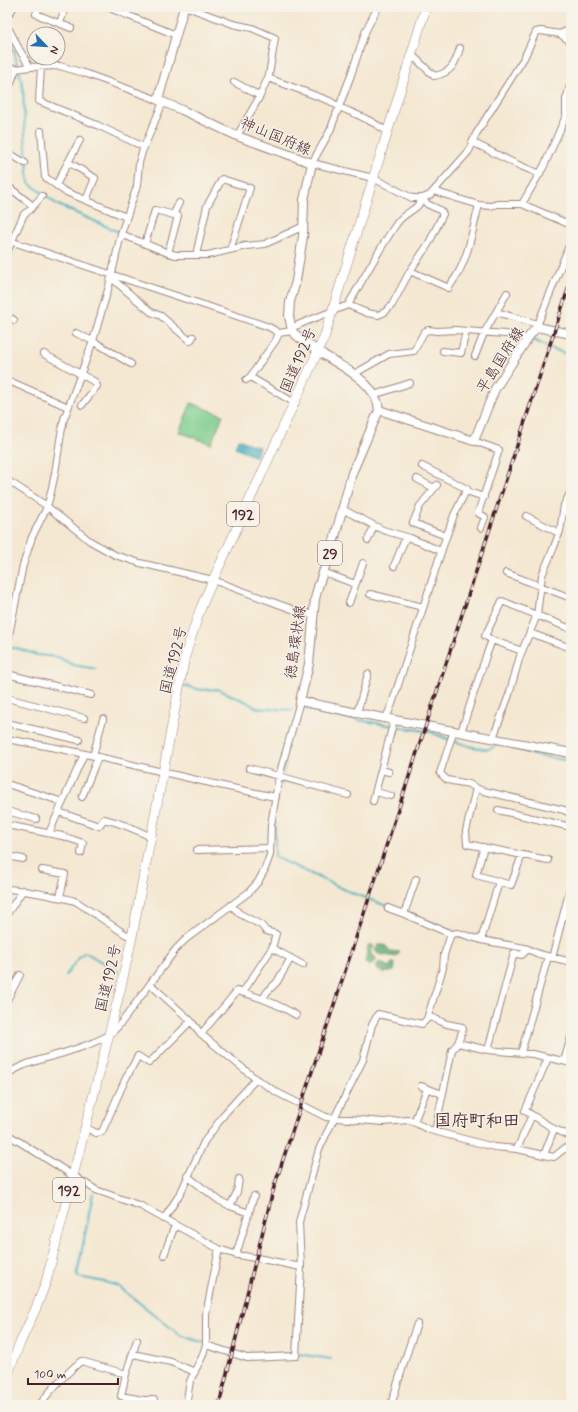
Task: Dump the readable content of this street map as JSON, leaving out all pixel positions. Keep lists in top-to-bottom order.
{
  "streets": {
    "highway": ["国道192号", "192"],
    "main road": [
      "神山国府線",
      "平島国府線",
      "29",
      "徳島環状線"
    ]
  },
  "districts": ["国府町和田"],
  "scale_bar": "100 m",
  "north": "bottom right"
}
